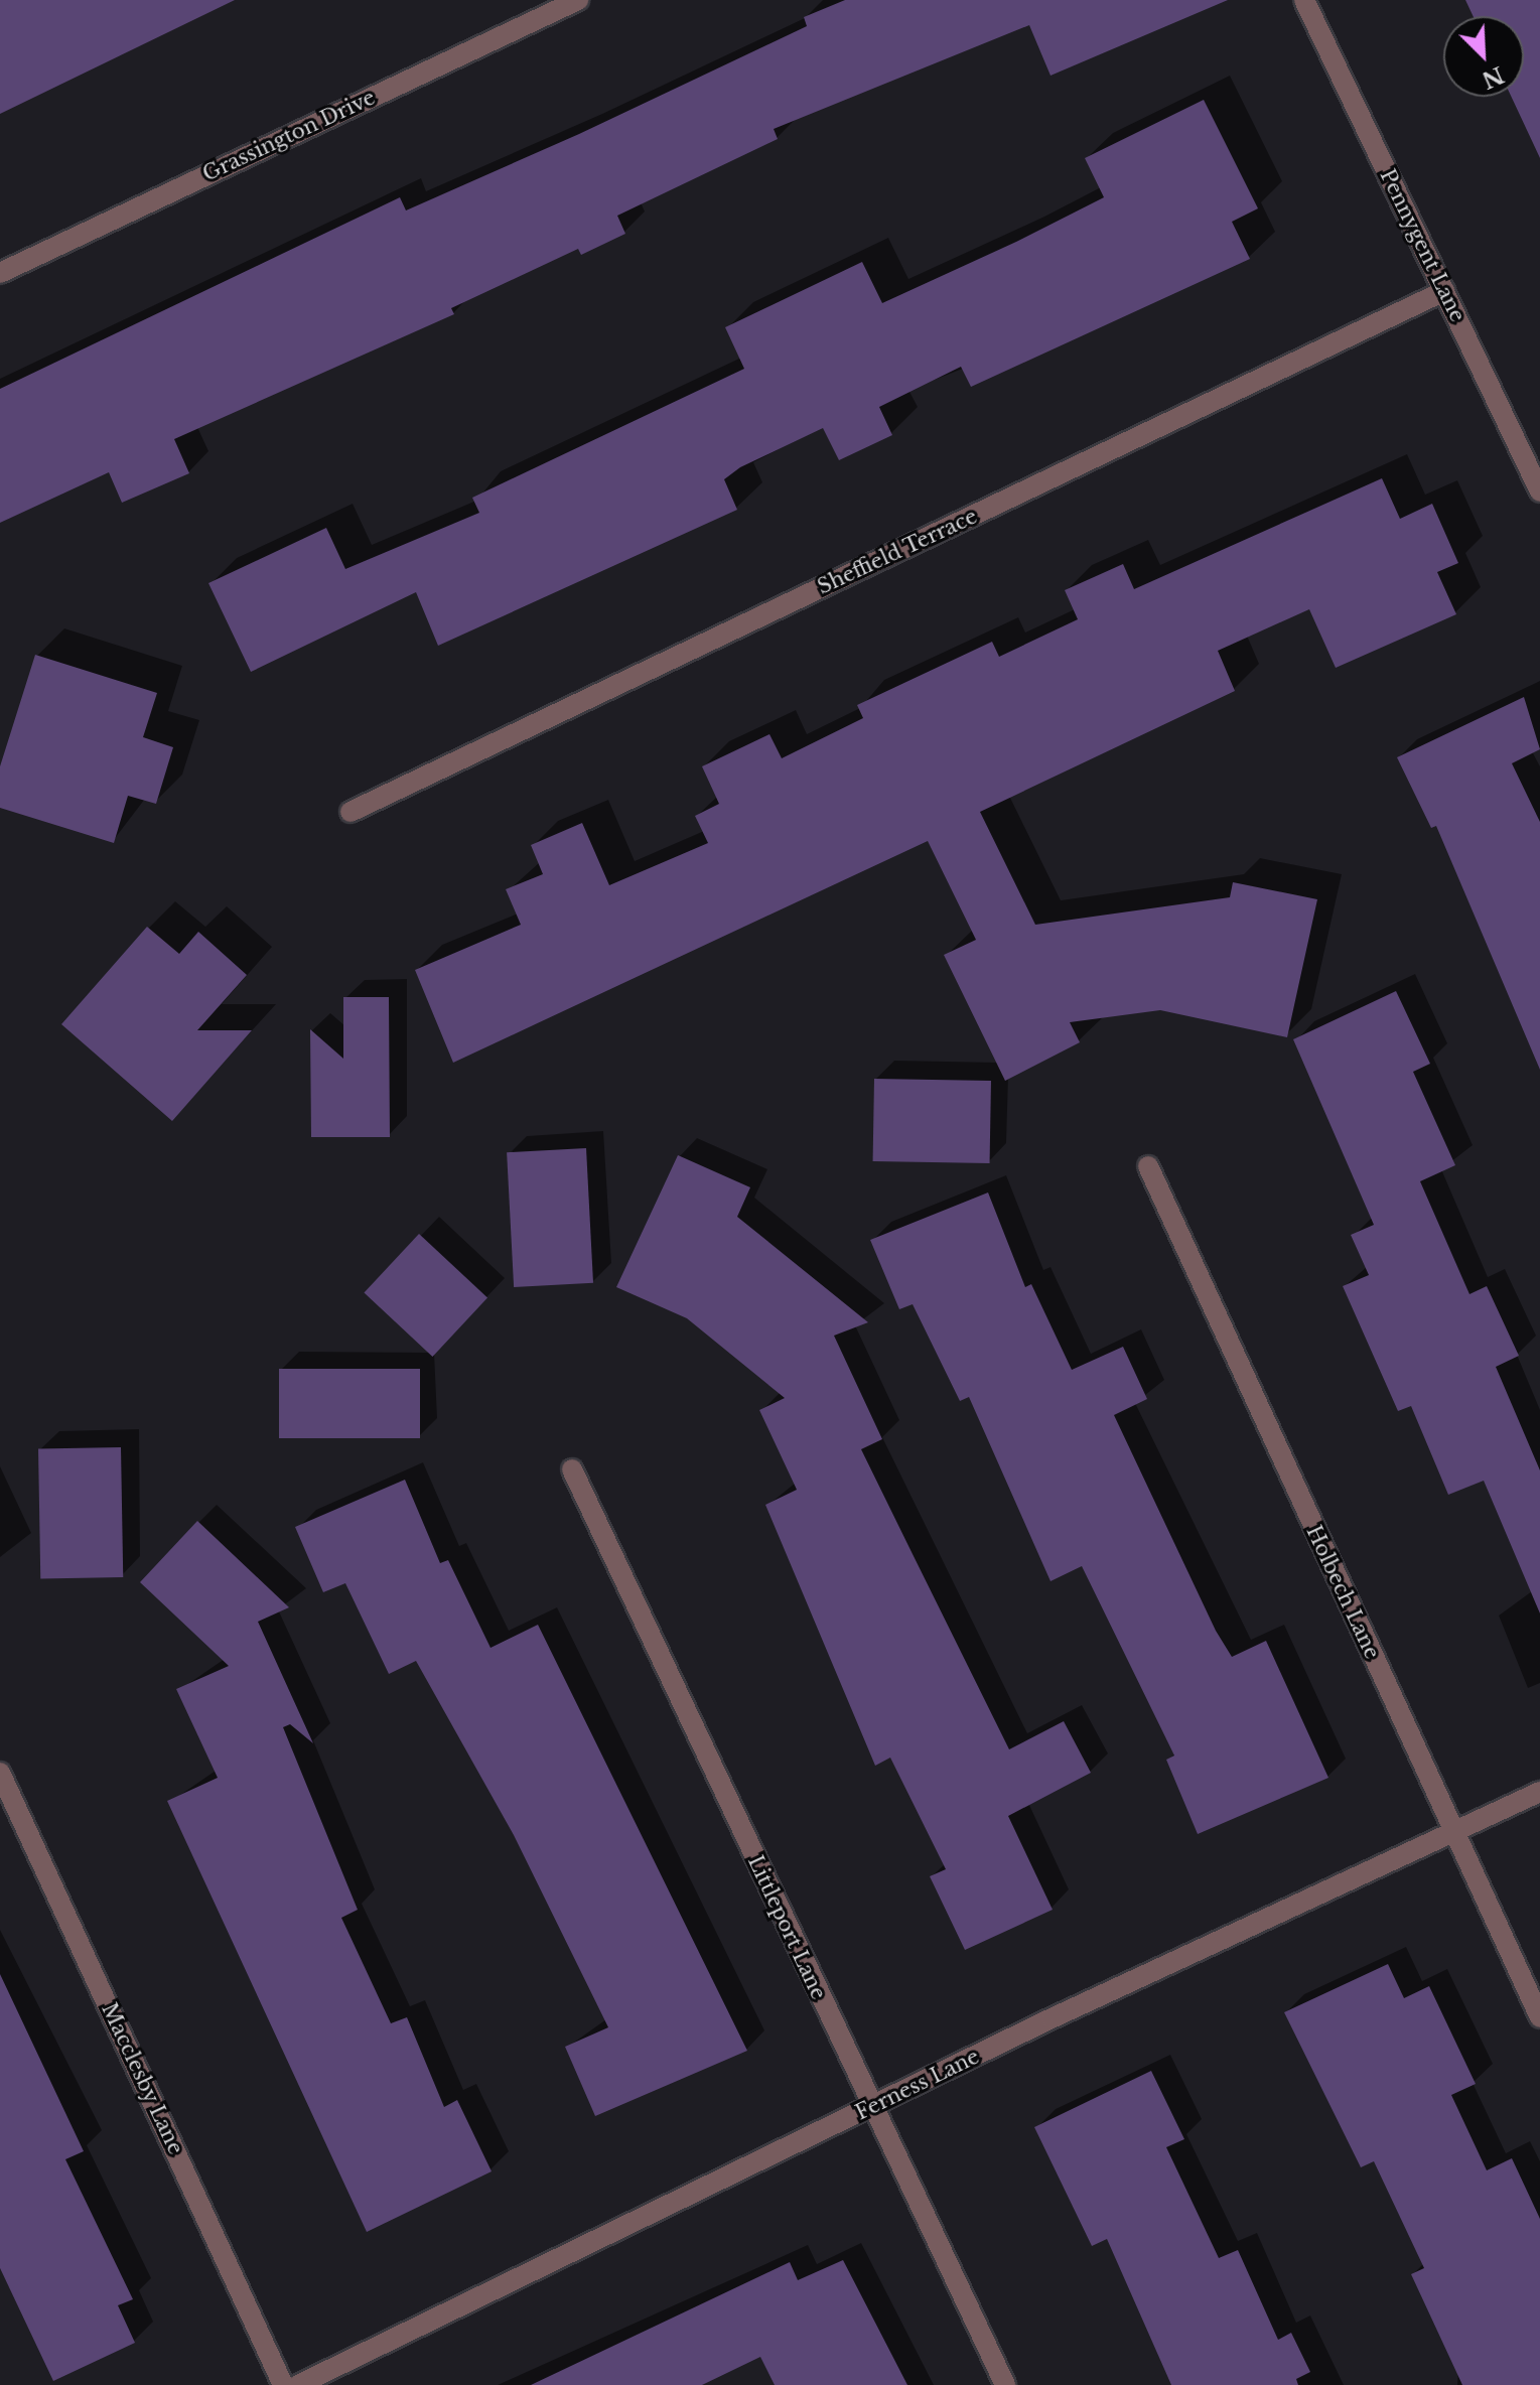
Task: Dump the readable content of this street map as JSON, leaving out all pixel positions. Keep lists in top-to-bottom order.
{
  "streets": {
    "street": [
      "Grassington Drive",
      "Pennygent Lane",
      "Sheffield Terrace",
      "Holbech Lane",
      "Littleport Lane",
      "Macclesby Lane",
      "Ferness Lane"
    ]
  },
  "crossings": [
    ["Pennygent Lane", "Sheffield Terrace"],
    ["Holbech Lane", "Ferness Lane"],
    ["Littleport Lane", "Ferness Lane"]
  ],
  "north": "bottom right"
}
